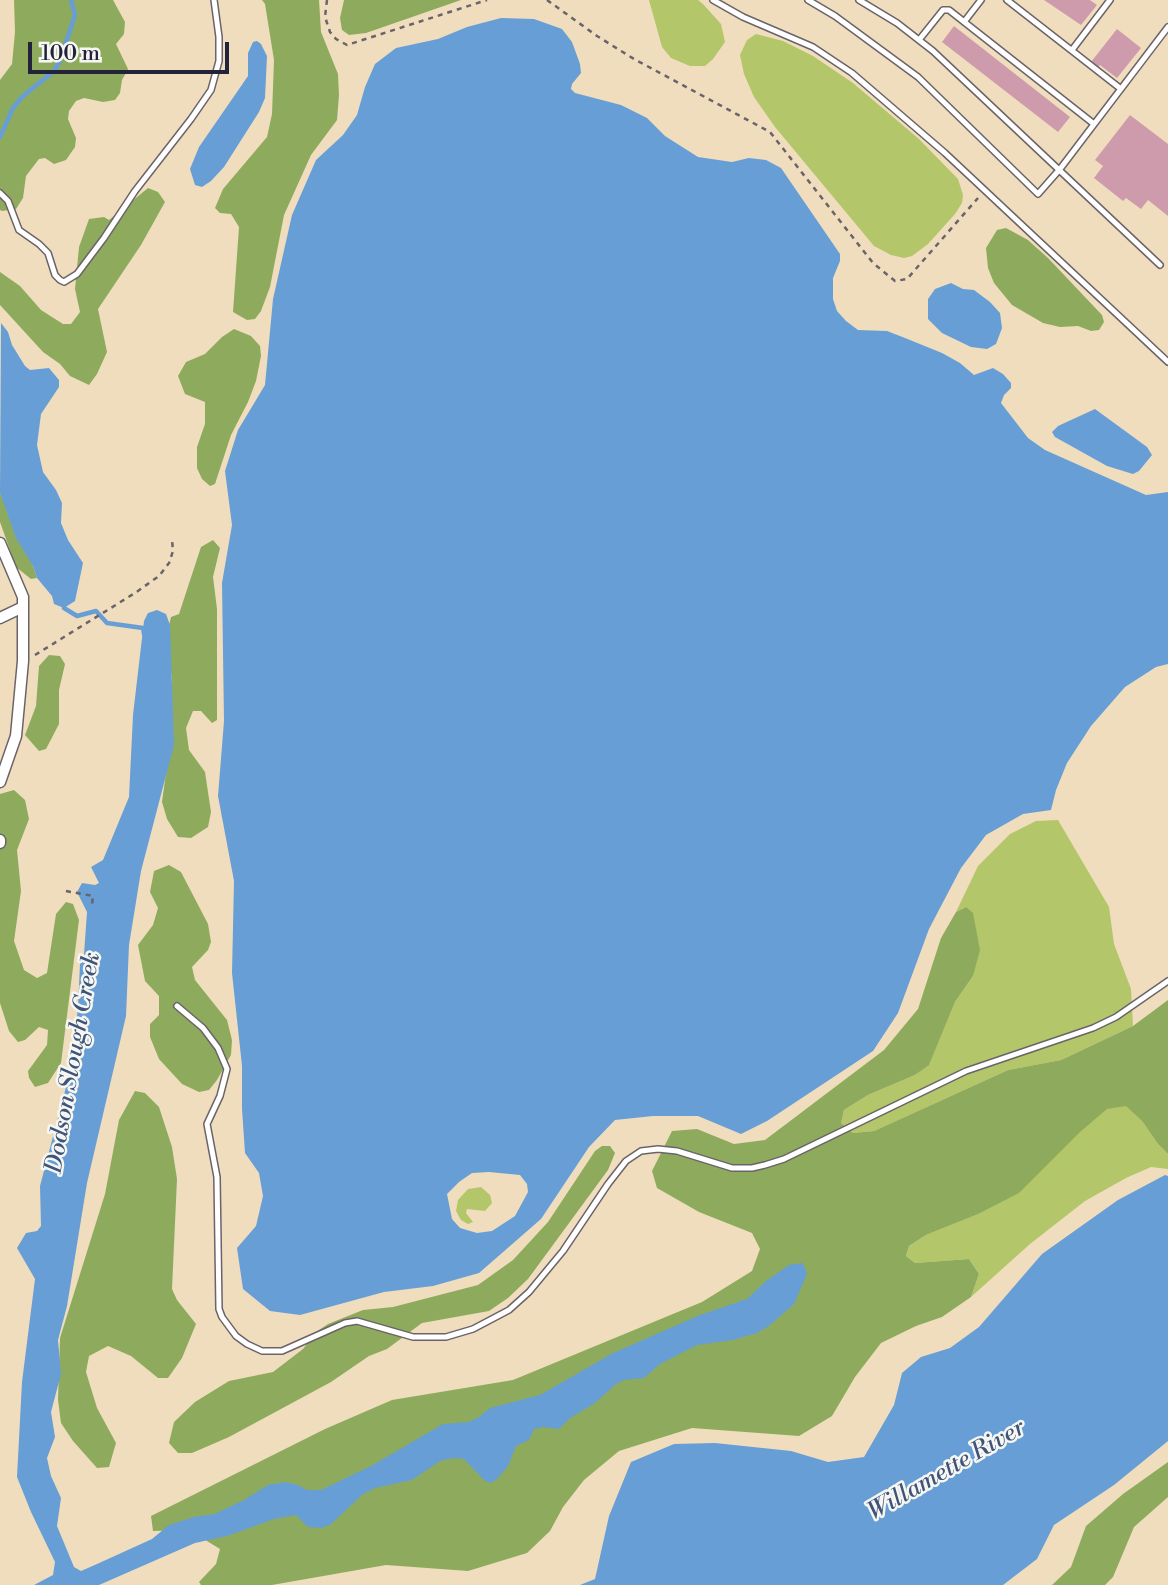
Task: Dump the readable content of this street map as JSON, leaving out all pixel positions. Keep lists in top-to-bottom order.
{
  "water": ["Dodson Slough Creek", "Willamette River"],
  "scale_bar": "100 m"
}
